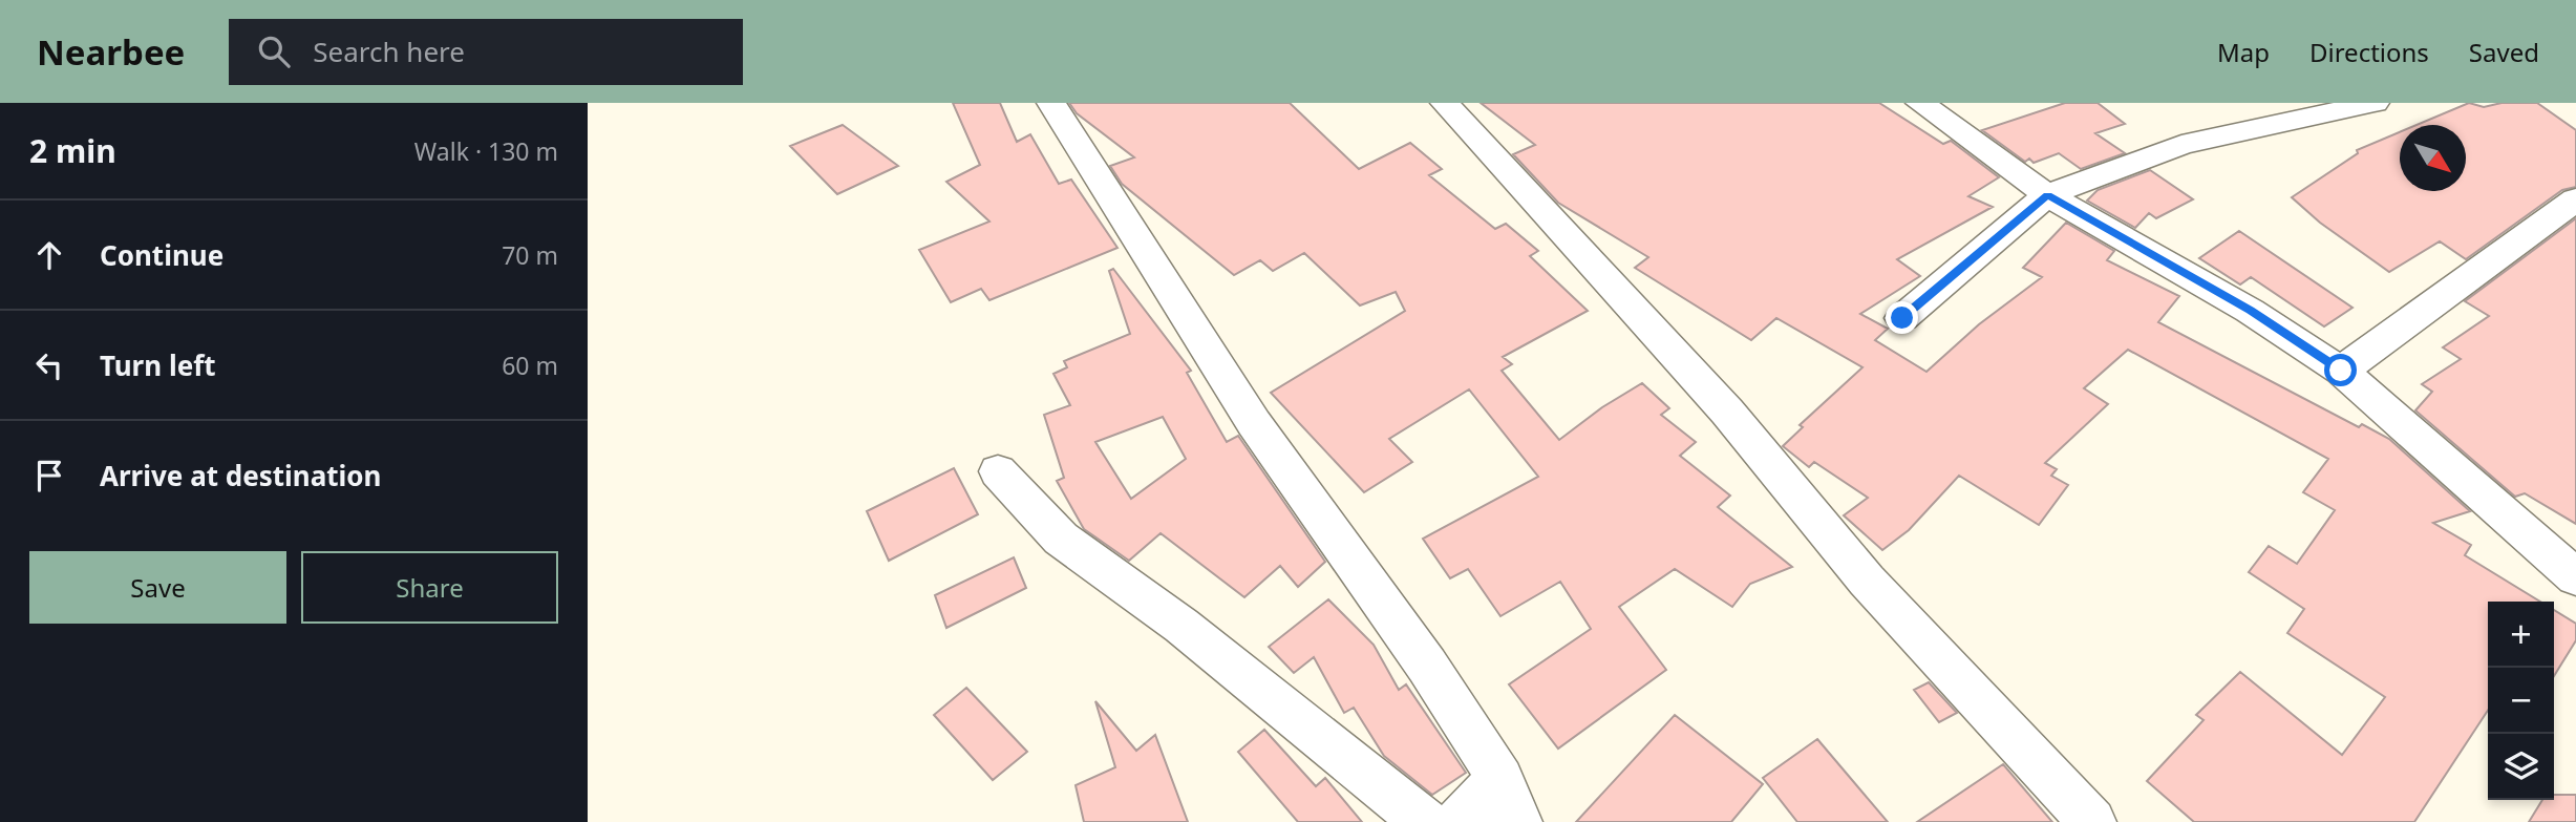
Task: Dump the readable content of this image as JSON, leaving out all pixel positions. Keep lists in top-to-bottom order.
{
  "north": "bottom right",
  "page": {
    "header": "Nearbee",
    "search": "Search here",
    "nav": ["Map", "Directions", "Saved"],
    "heading": ["2 min", "Walk · 130 m"],
    "list": [
      ["Continue", "70 m"],
      ["Turn left", "60 m"],
      "Arrive at destination"
    ],
    "buttons": ["Save", "Share"],
    "map_buttons": ["+", "−"]
  }
}
